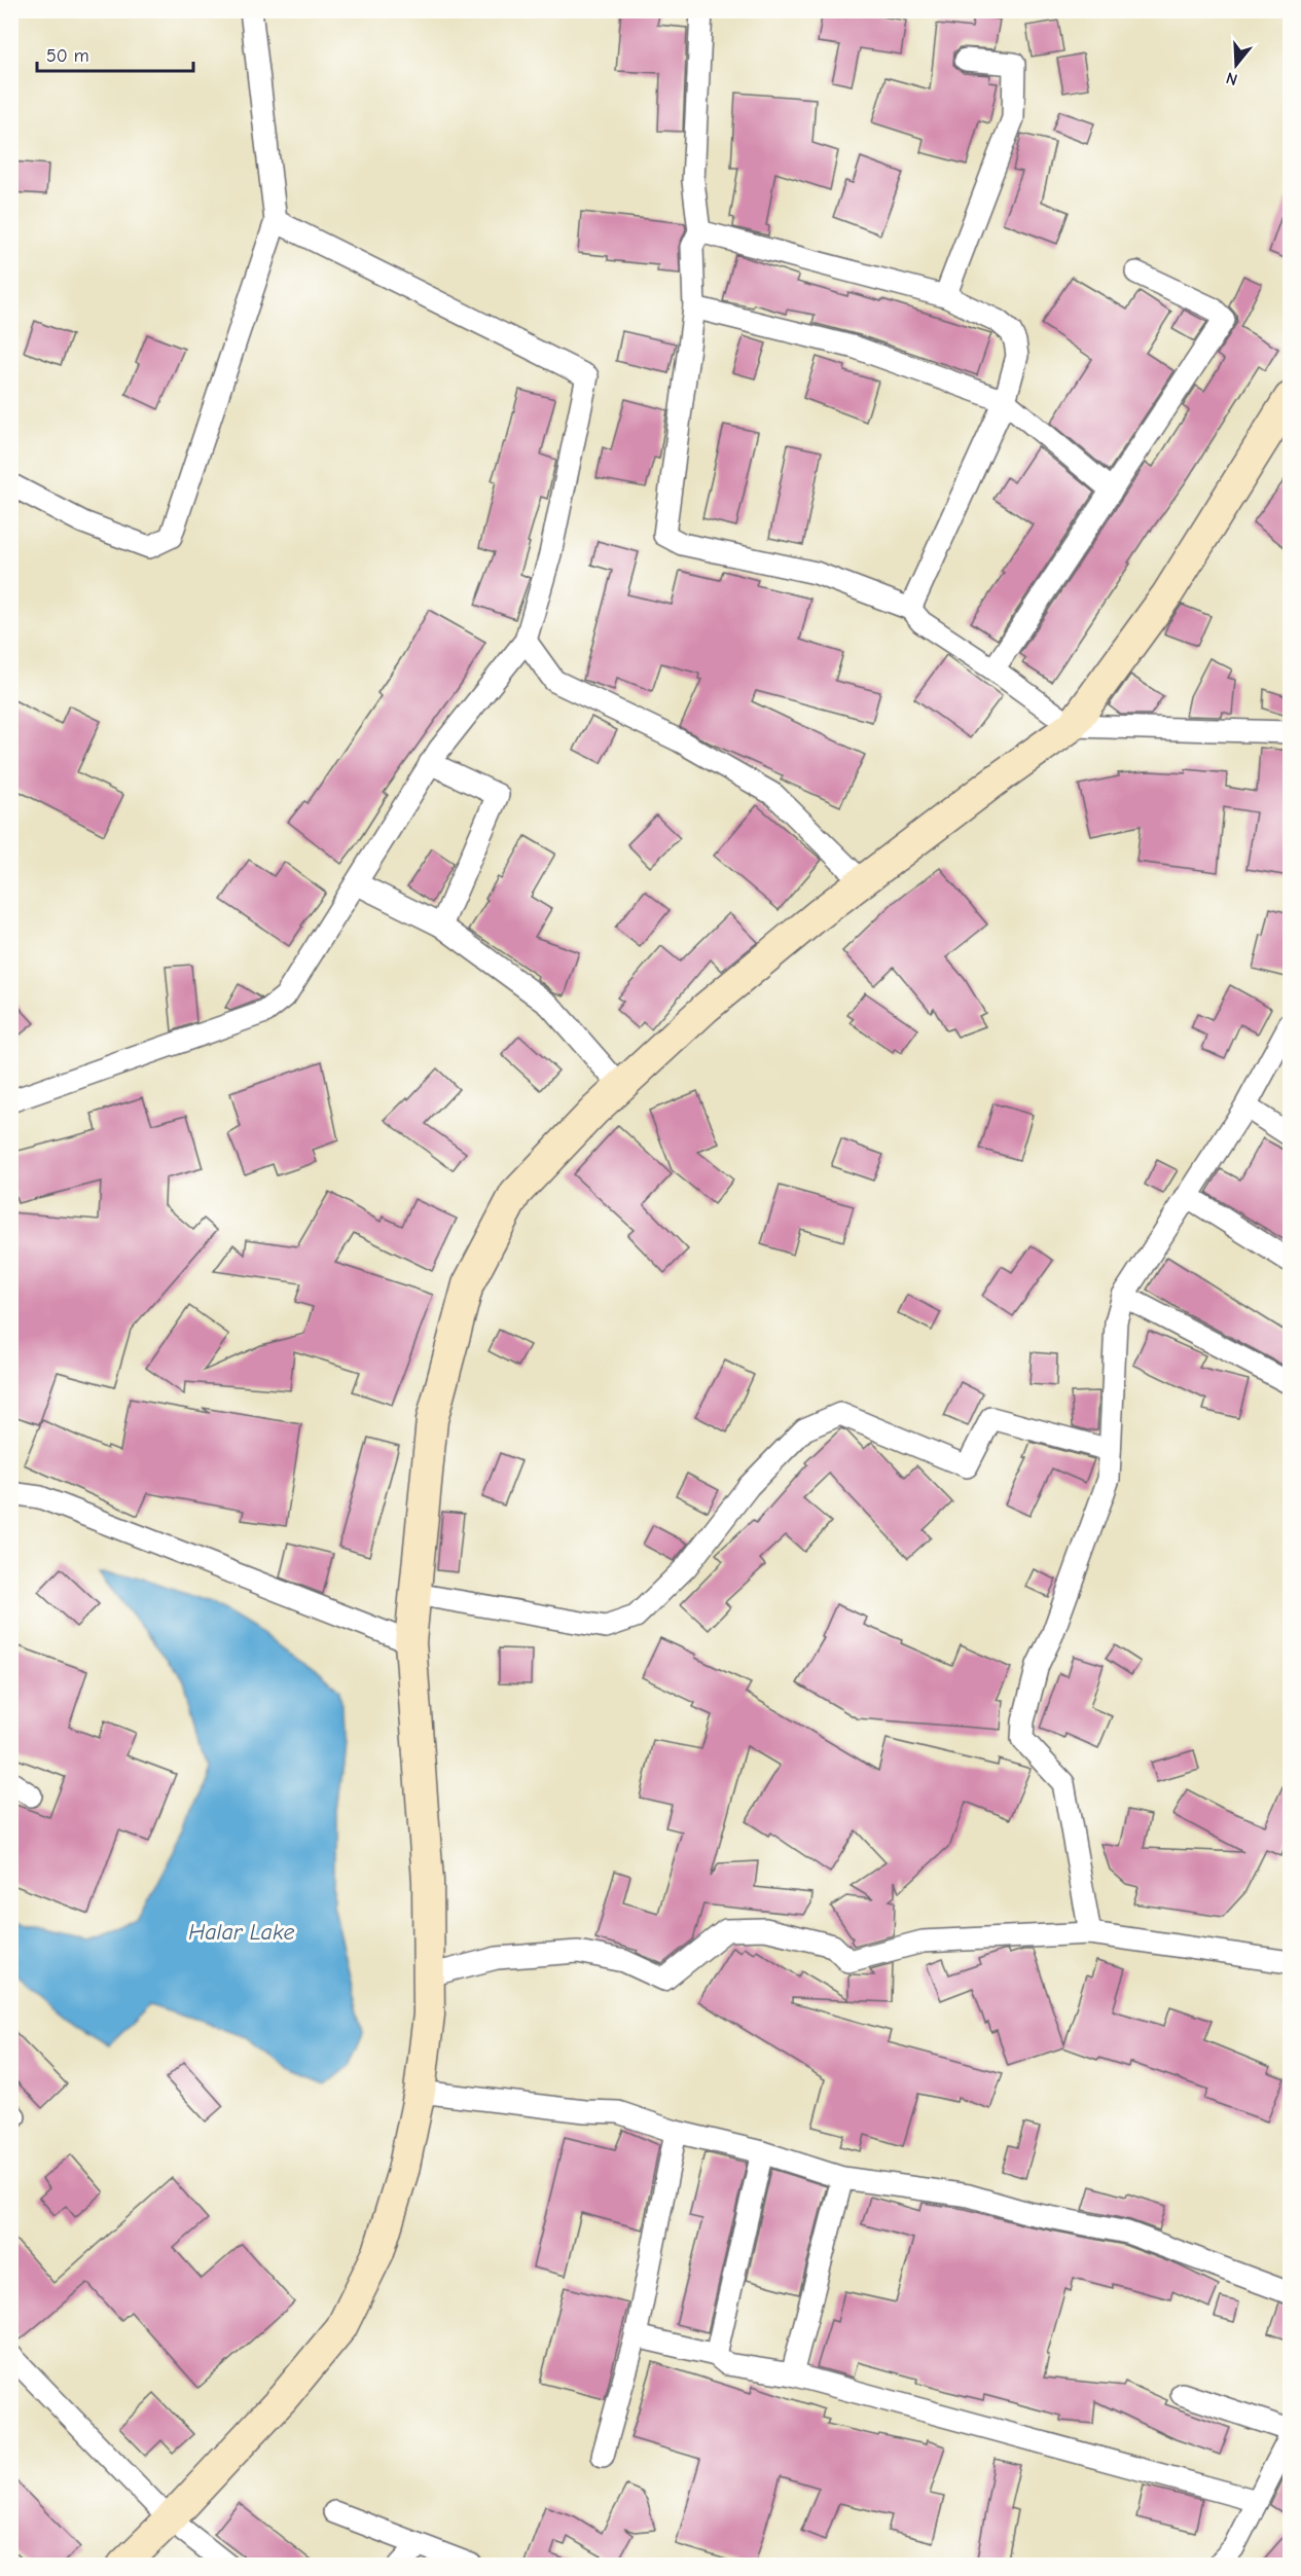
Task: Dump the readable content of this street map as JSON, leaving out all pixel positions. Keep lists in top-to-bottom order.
{
  "water": ["Halar Lake"],
  "scale_bar": "50 m",
  "north": "bottom"
}
